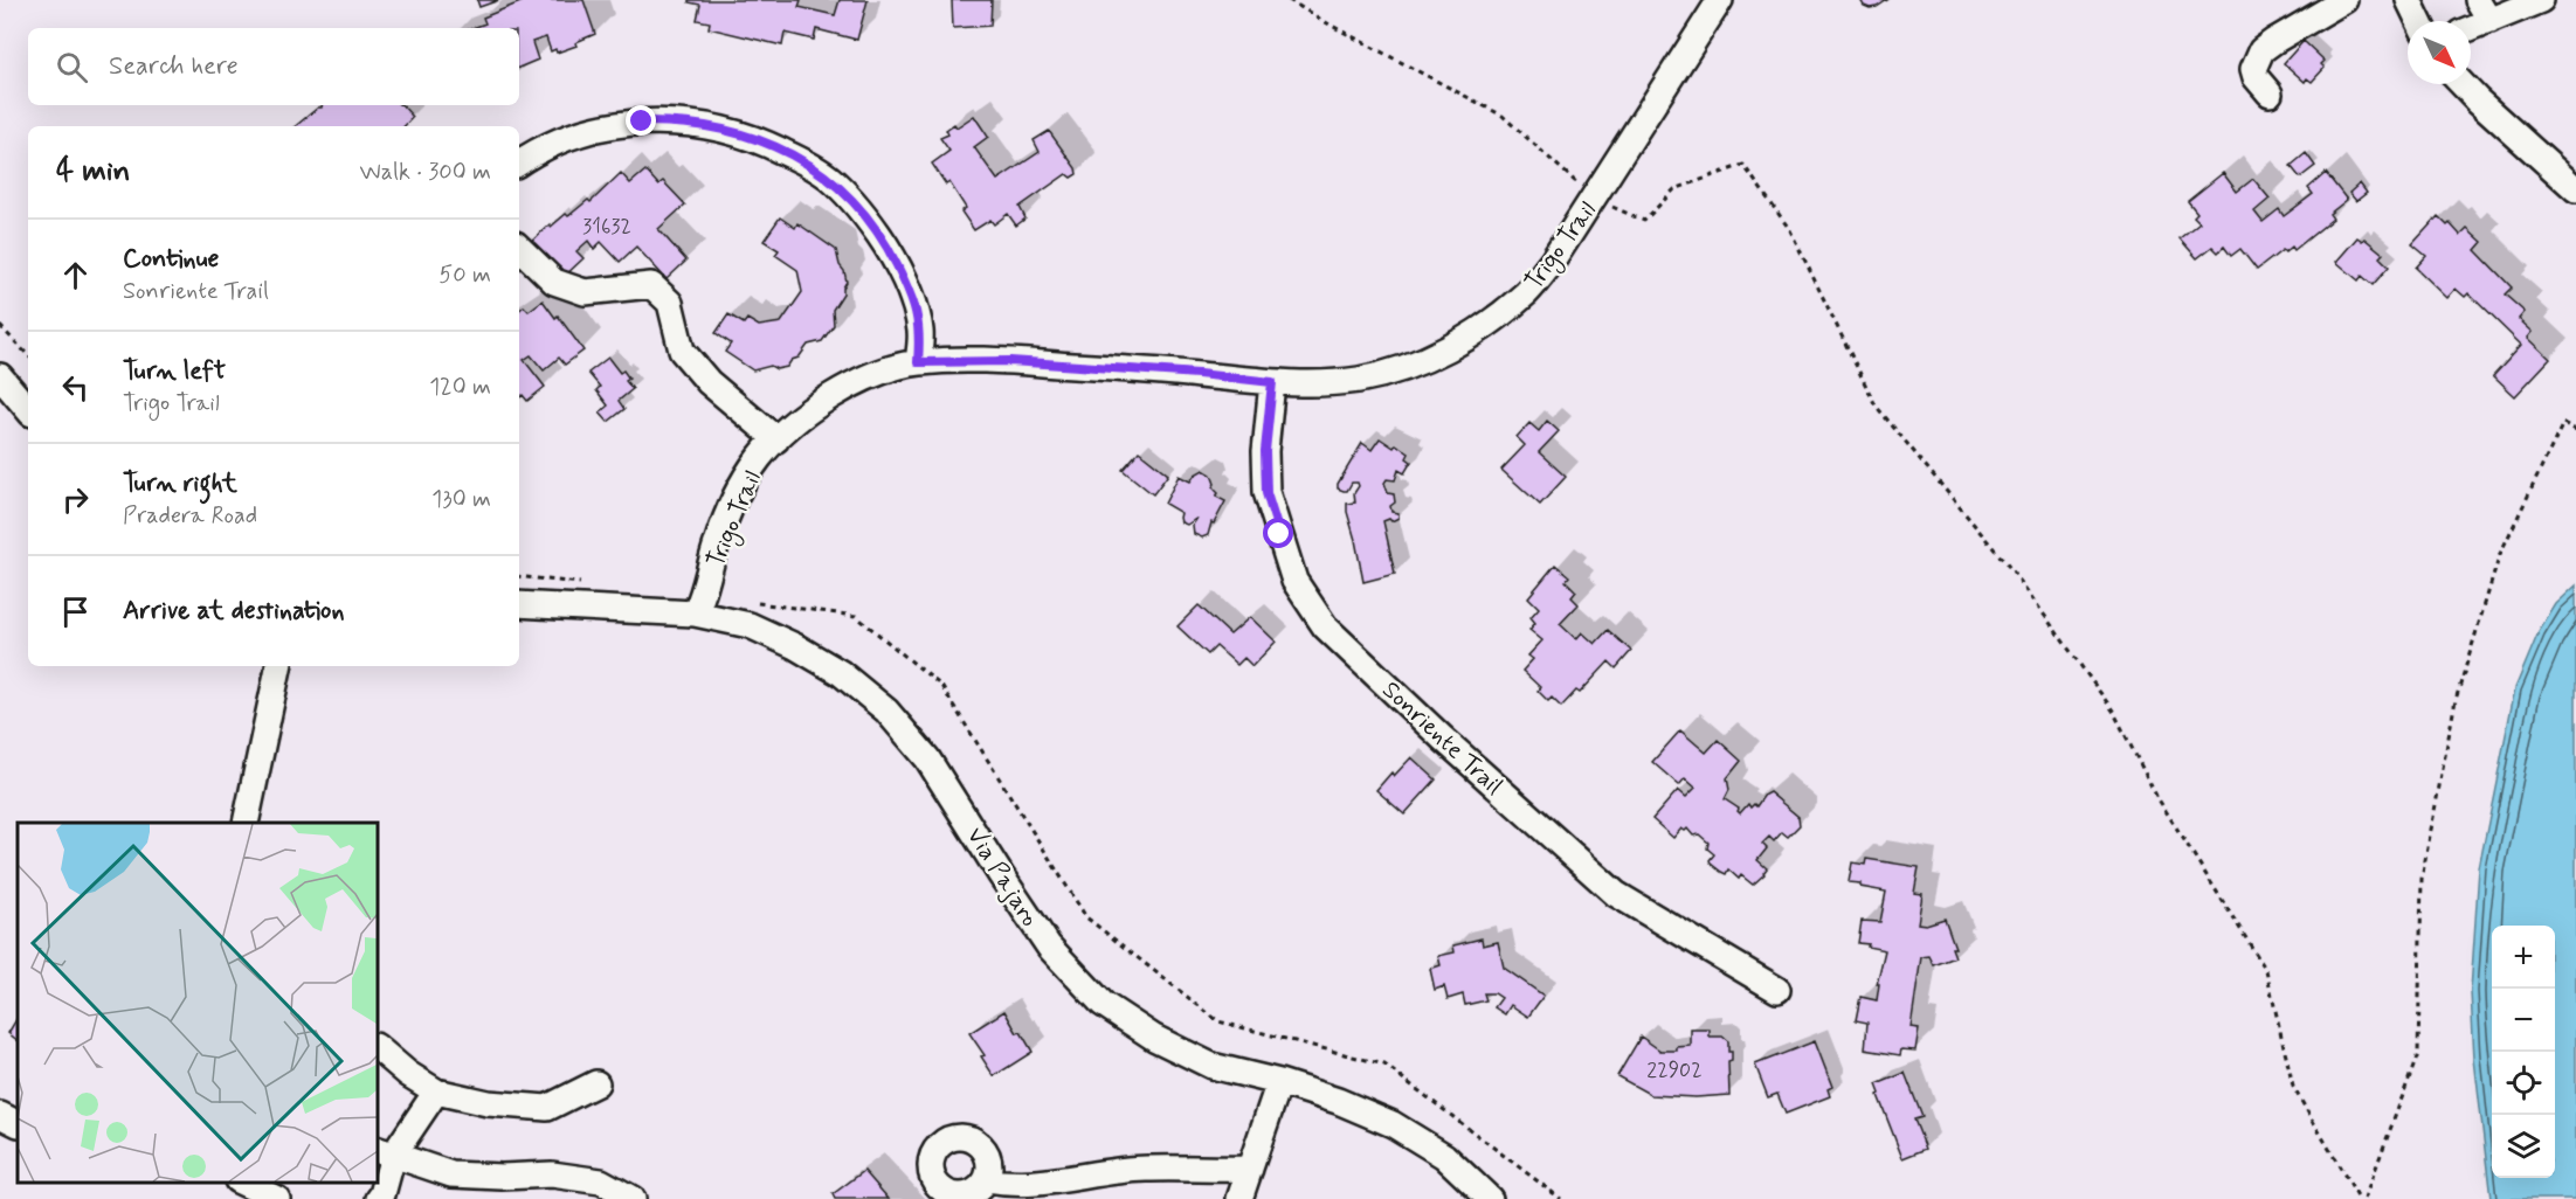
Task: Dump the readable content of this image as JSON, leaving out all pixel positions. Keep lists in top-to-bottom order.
{
  "streets": {
    "street": ["Trigo Trail", "Sonriente Trail", "Via Pajaro"]
  },
  "crossings": [
    ["Trigo Trail", "Sonriente Trail"],
    ["Trigo Trail", "Via Pajaro"]
  ],
  "house_numbers": ["31632", "22902"],
  "north": "bottom right",
  "page": {
    "search": "Search here",
    "heading": ["4 min", "Walk · 300 m"],
    "list": [
      ["Continue", "Sonriente Trail", "50 m"],
      ["Turn left", "Trigo Trail", "120 m"],
      ["Turn right", "Pradera Road", "130 m"],
      "Arrive at destination"
    ],
    "map_buttons": ["+", "−"]
  }
}
